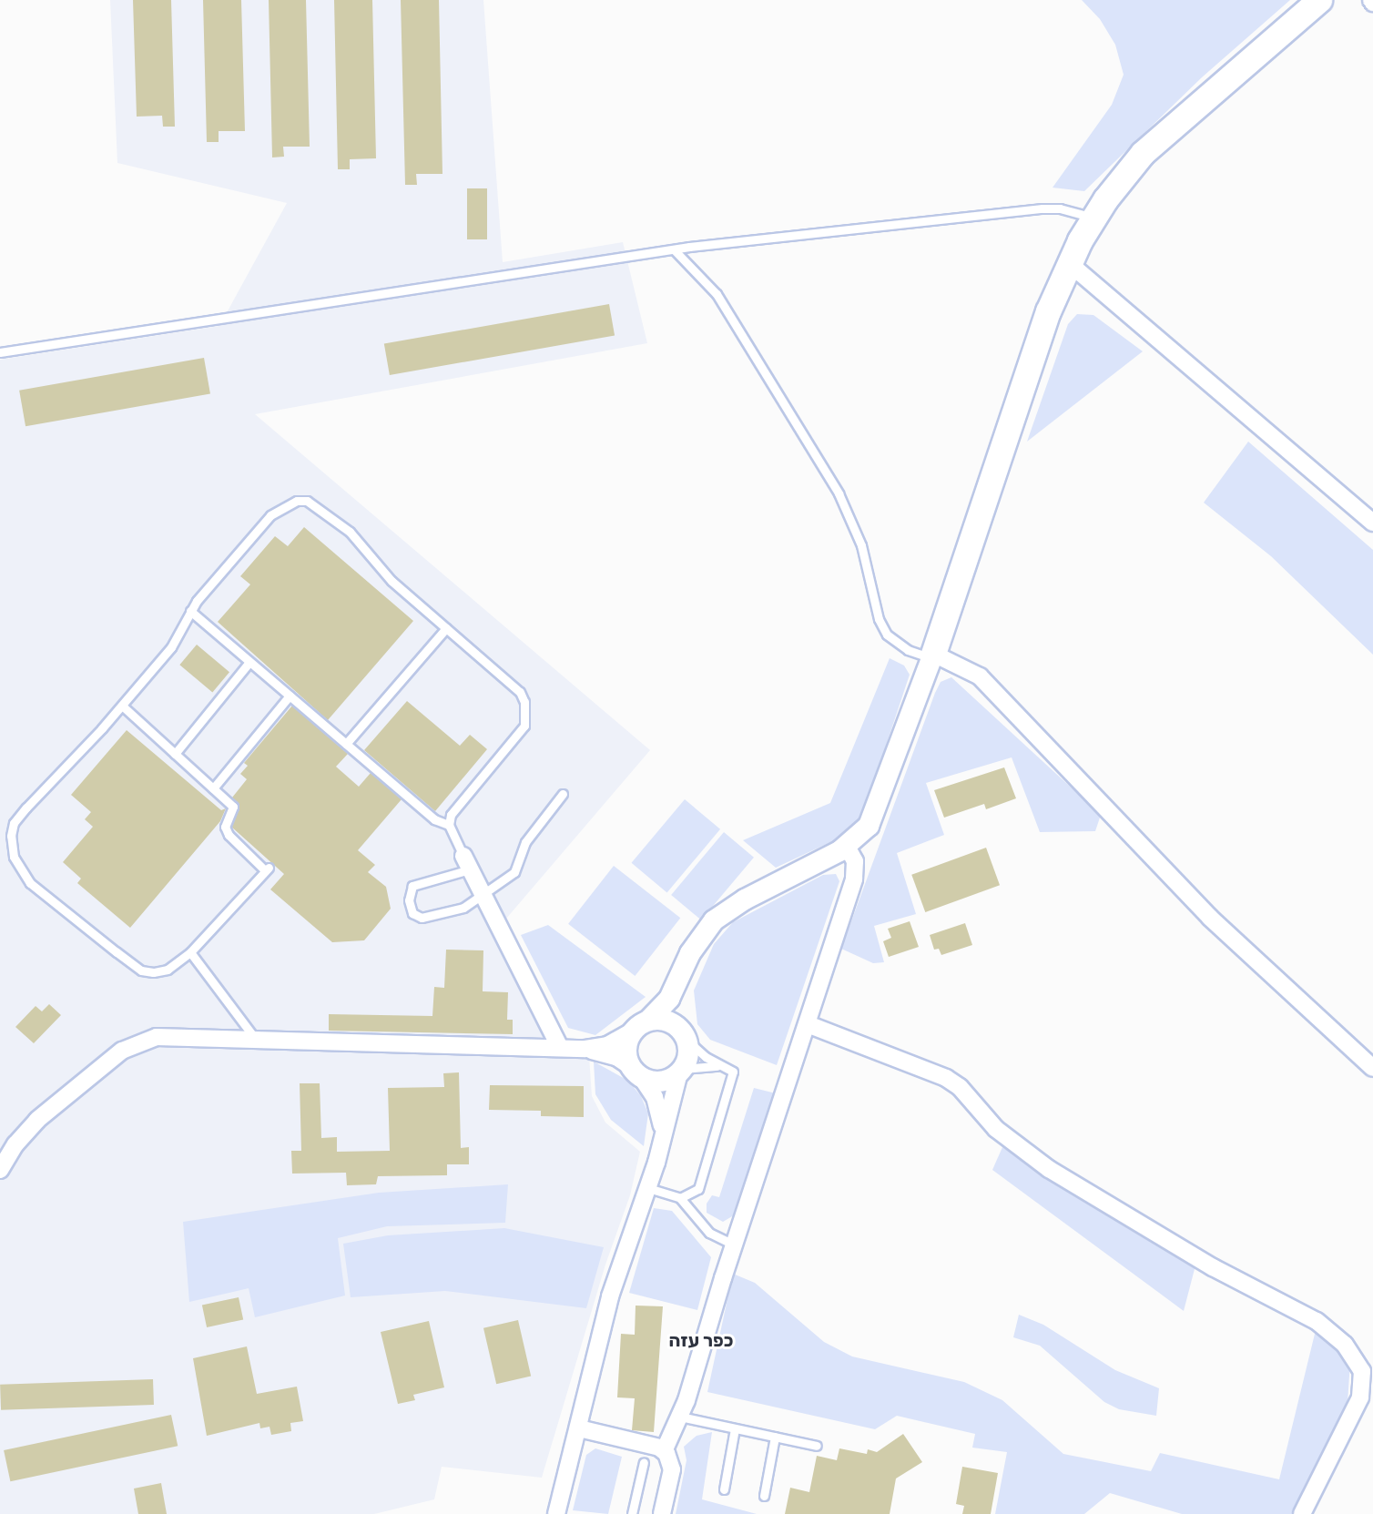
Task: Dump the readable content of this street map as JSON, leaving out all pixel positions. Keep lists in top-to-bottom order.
{
  "districts": ["כפר עזה"]
}
